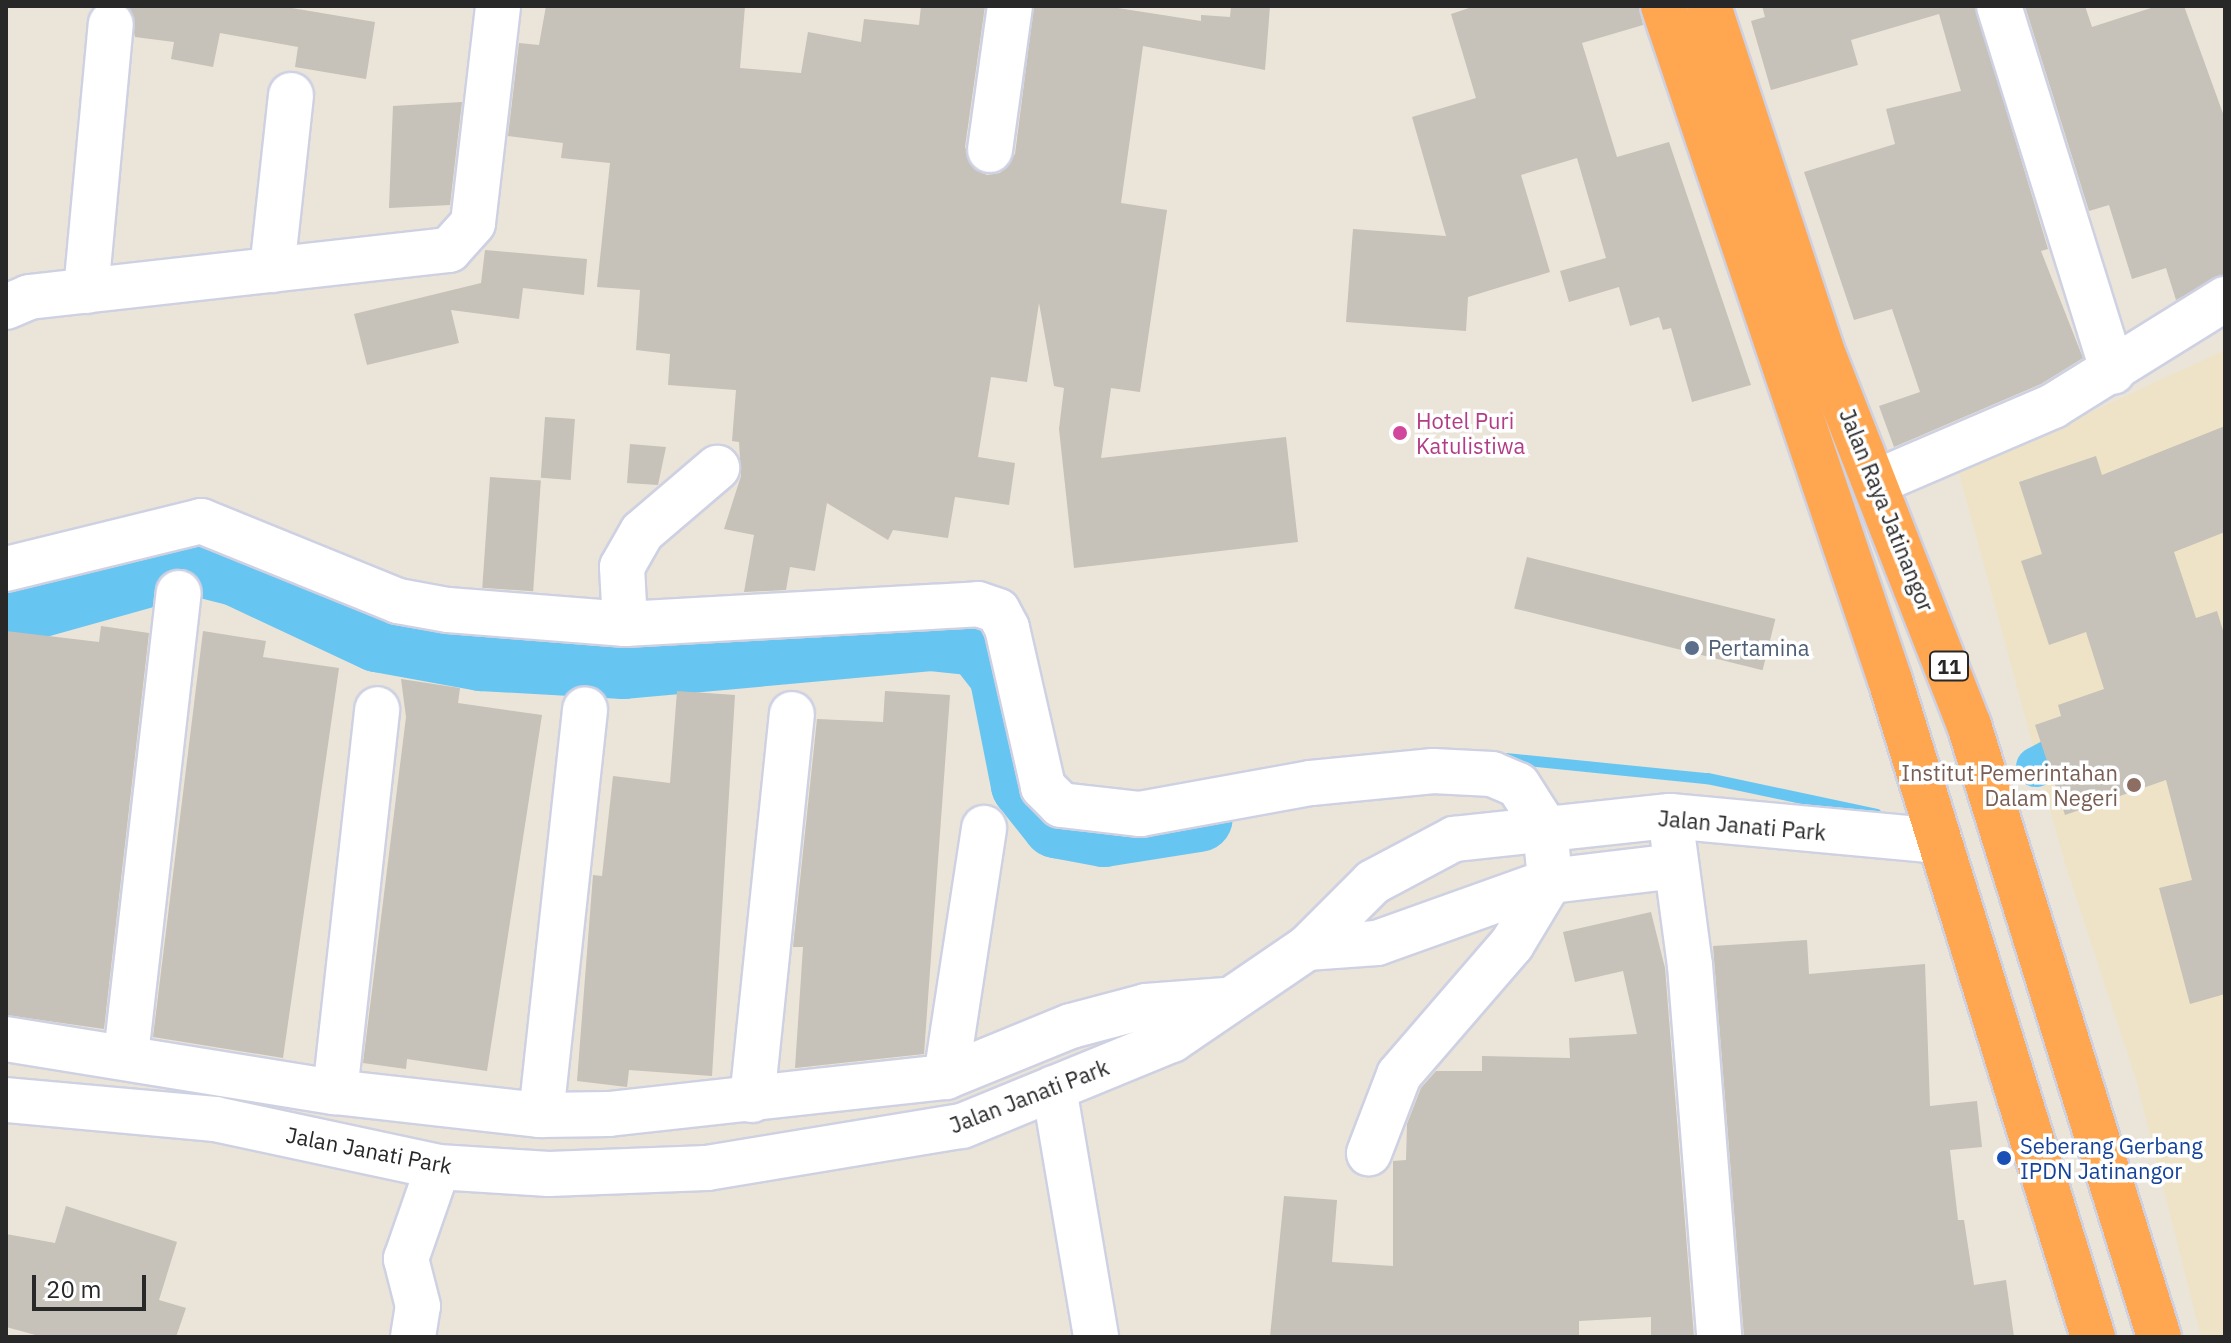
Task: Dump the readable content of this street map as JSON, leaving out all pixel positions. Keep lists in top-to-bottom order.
{
  "streets": {
    "highway": ["Jalan Raya Jatinangor", "11"],
    "street": ["Jalan Janati Park"]
  },
  "places": [
    "Hotel Puri Katulistiwa",
    "Pertamina",
    "Institut Pemerintahan Dalam Negeri",
    "Seberang Gerbang IPDN Jatinangor"
  ],
  "scale_bar": "20 m"
}
